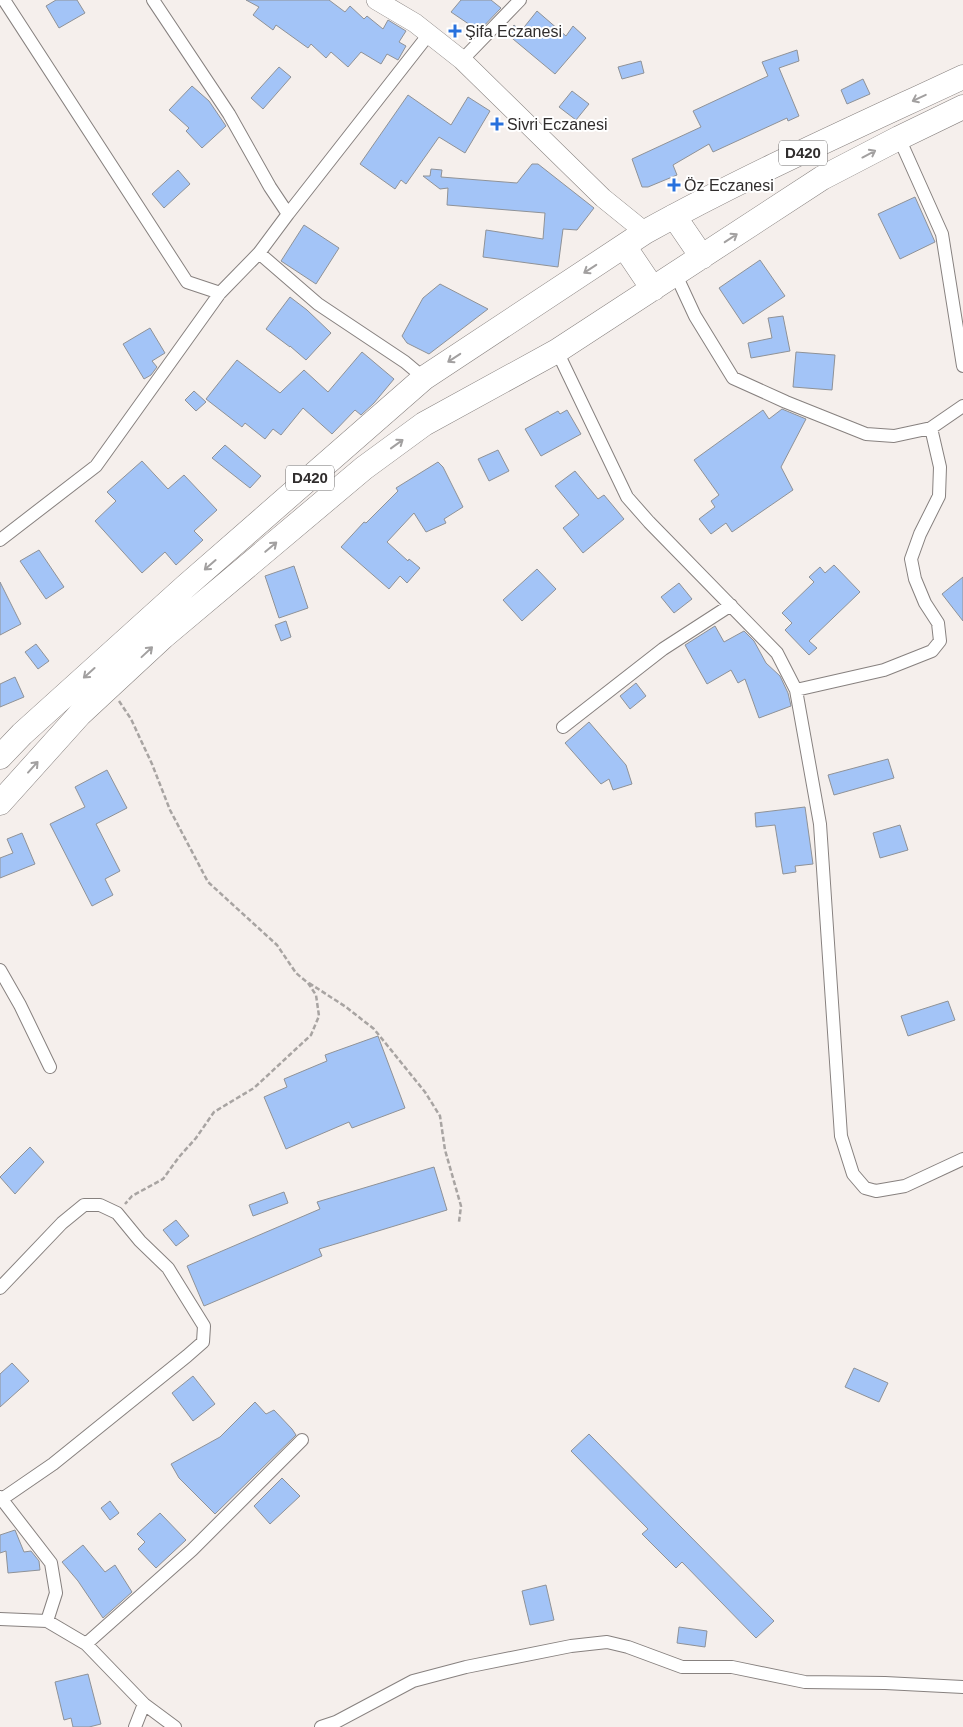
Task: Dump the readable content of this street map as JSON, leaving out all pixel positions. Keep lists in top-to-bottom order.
{
  "streets": {
    "highway": ["D420"]
  },
  "places": {
    "health": ["Şifa Eczanesi", "Sivri Eczanesi", "Öz Eczanesi"]
  }
}
